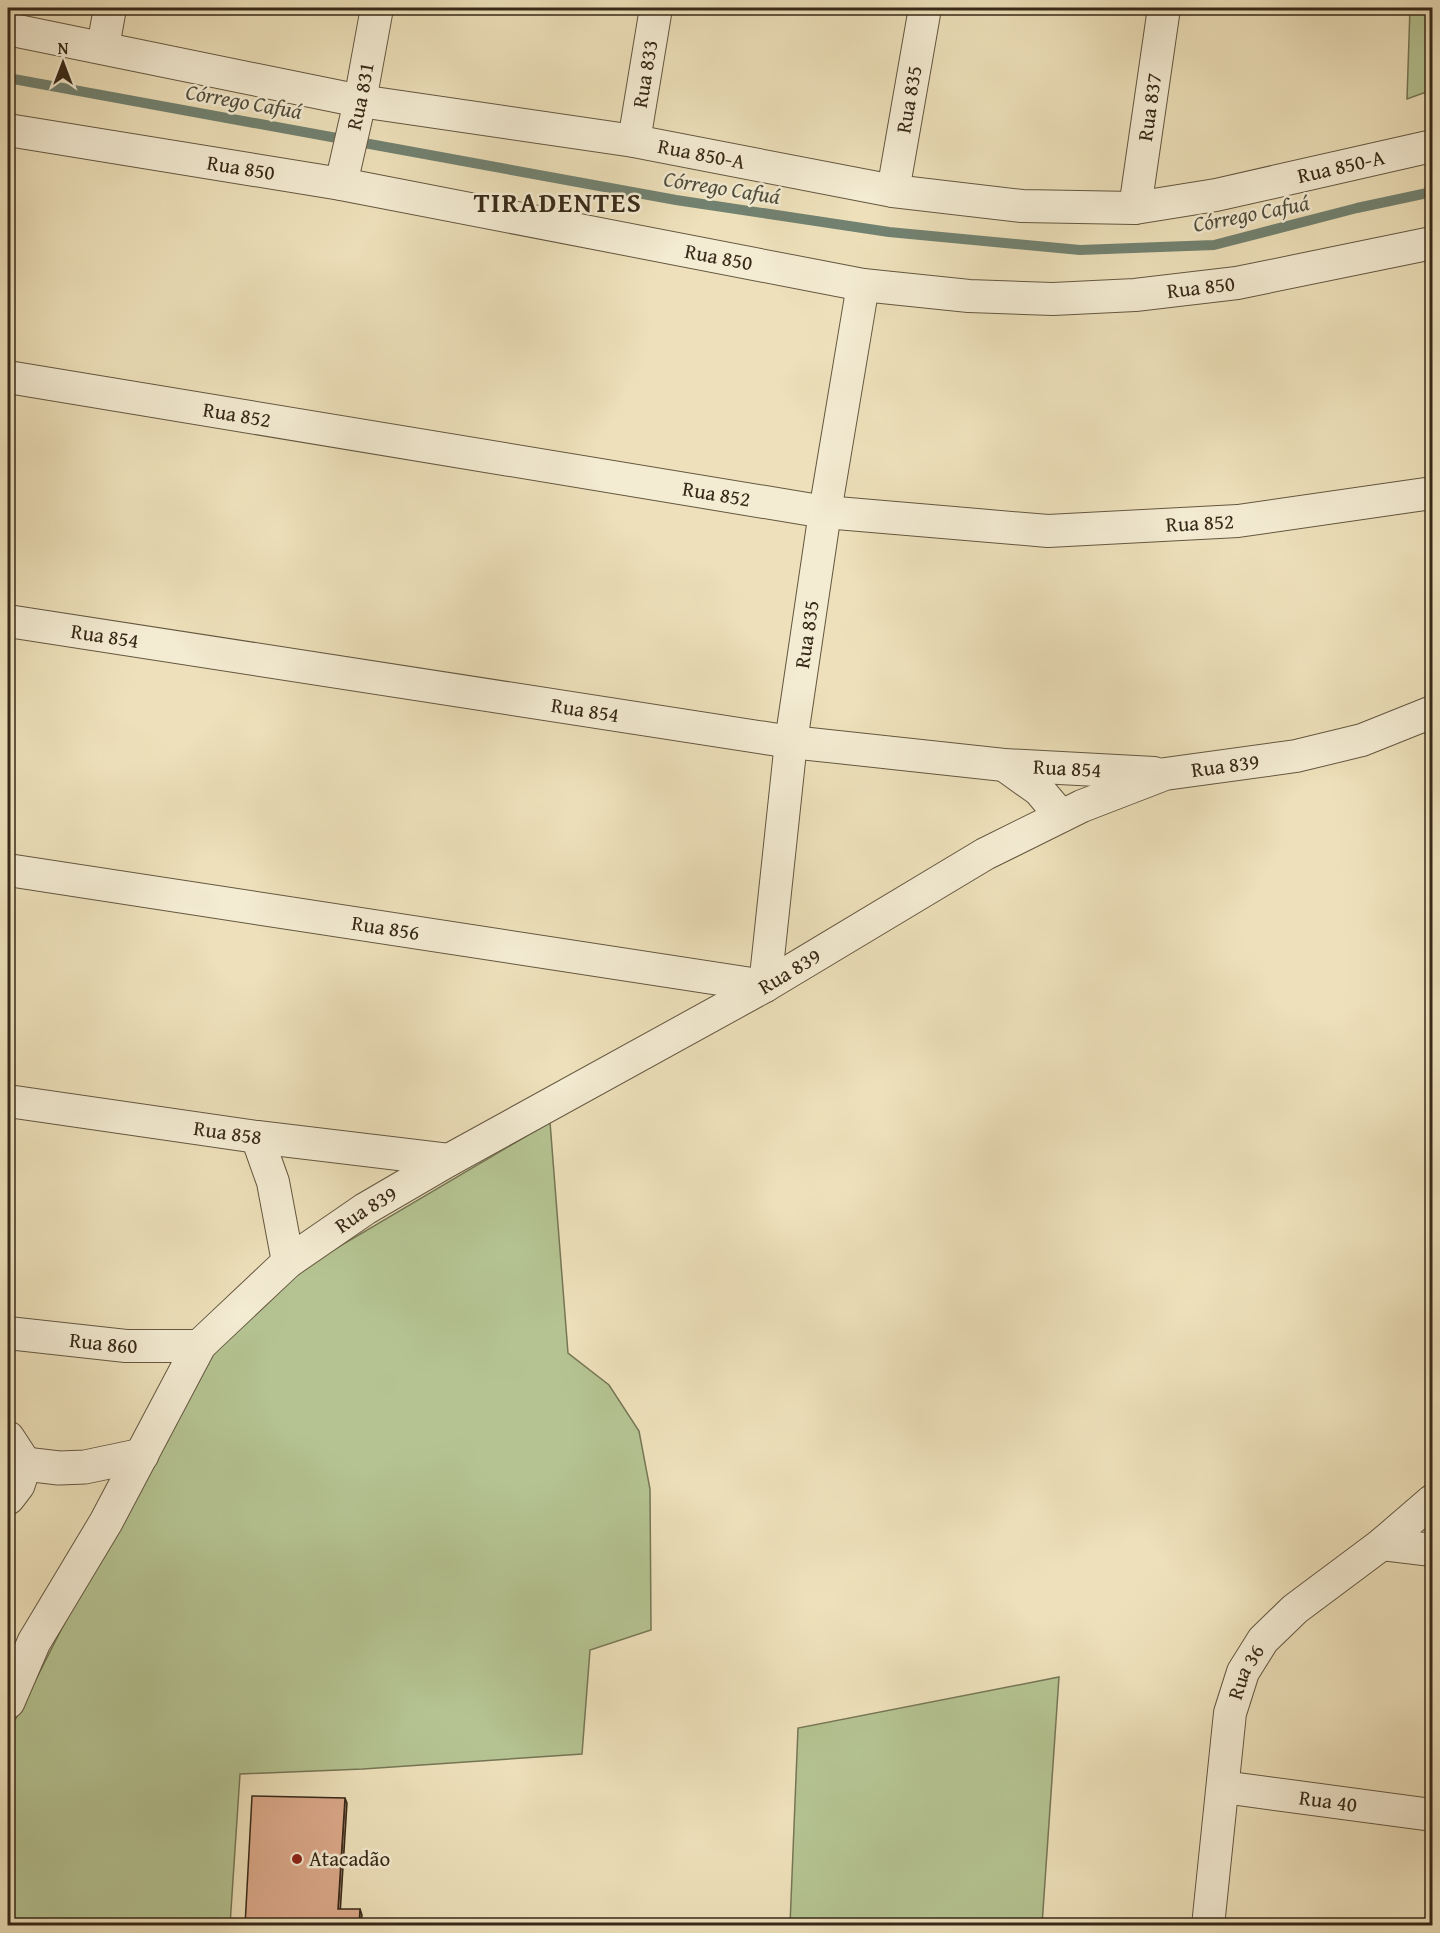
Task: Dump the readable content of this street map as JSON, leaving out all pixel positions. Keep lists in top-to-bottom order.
{
  "streets": {
    "street": [
      "Rua 833",
      "Rua 831",
      "Rua 835",
      "Rua 837",
      "Rua 850-A",
      "Rua 850",
      "Rua 852",
      "Rua 854",
      "Rua 839",
      "Rua 856",
      "Rua 858",
      "Rua 860",
      "Rua 36",
      "Rua 40"
    ]
  },
  "crossings": [
    ["Rua 833", "Rua 850-A"],
    ["Rua 831", "Rua 850-A"],
    ["Rua 831", "Rua 850"],
    ["Rua 835", "Rua 850-A"],
    ["Rua 835", "Rua 850"],
    ["Rua 835", "Rua 852"],
    ["Rua 835", "Rua 854"],
    ["Rua 835", "Rua 839"],
    ["Rua 835", "Rua 856"],
    ["Rua 837", "Rua 850-A"],
    ["Rua 854", "Rua 839"],
    ["Rua 839", "Rua 856"],
    ["Rua 839", "Rua 858"],
    ["Rua 839", "Rua 860"],
    ["Rua 36", "Rua 40"]
  ],
  "districts": ["TIRADENTES"],
  "water": ["Córrego Cafuá"],
  "places": ["Atacadão"],
  "north": "top"
}
